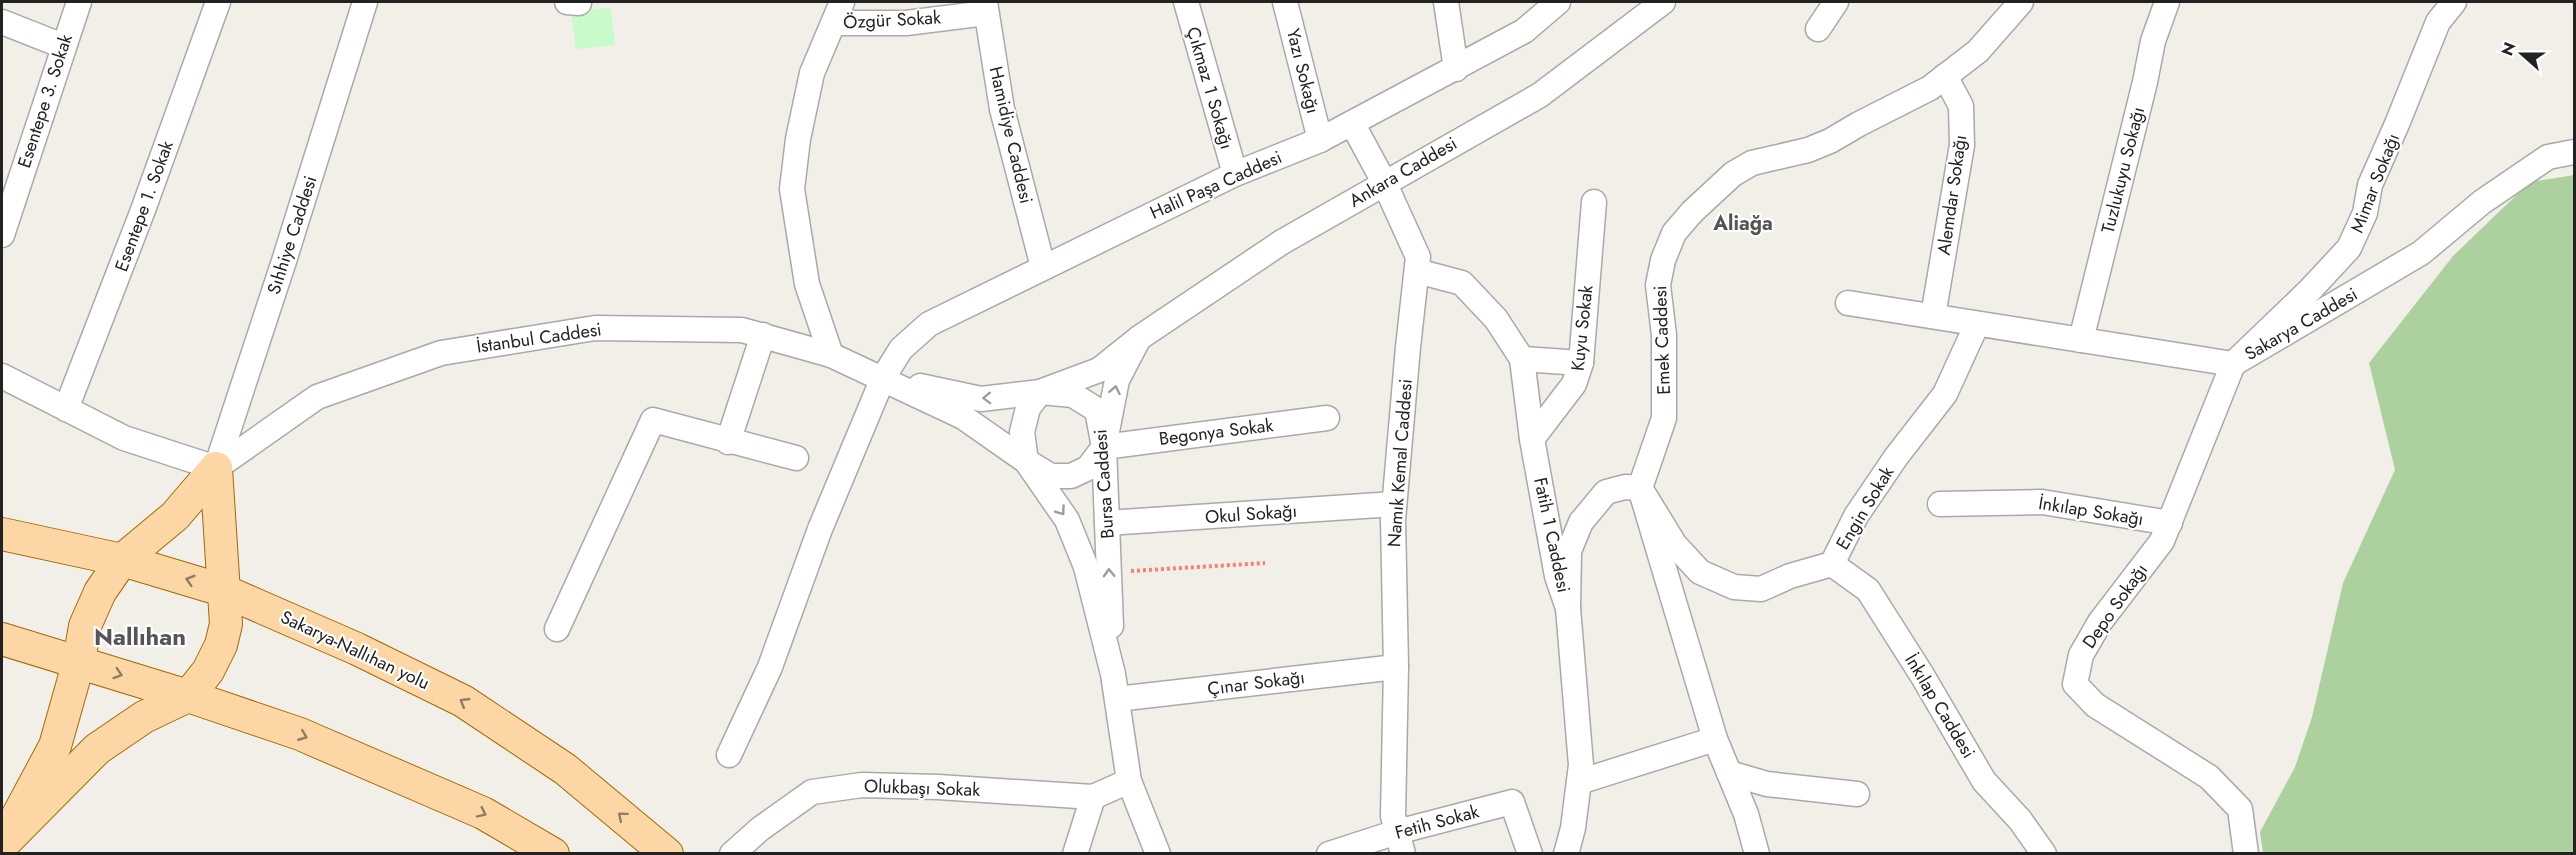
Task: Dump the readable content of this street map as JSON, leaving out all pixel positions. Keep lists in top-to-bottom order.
{
  "streets": {
    "main road": ["Sakarya-Nallıhan yolu"],
    "street": [
      "Özgür Sokak",
      "Yazı Sokağı",
      "Çıkmaz 1 Sokağı",
      "Esentepe 3. Sokak",
      "Hamidiye Caddesi",
      "Tuzlukuyu Sokağı",
      "Ankara Caddesi",
      "Mimar Sokağı",
      "Halil Paşa Caddesi",
      "Alemdar Sokağı",
      "Esentepe 1. Sokak",
      "Sıhhiye Caddesi",
      "Sakarya Caddesi",
      "Kuyu Sokak",
      "İstanbul Caddesi",
      "Emek Caddesi",
      "Begonya Sokak",
      "Namık Kemal Caddesi",
      "Bursa Caddesi",
      "Engin Sokak",
      "İnkılap Sokağı",
      "Okul Sokağı",
      "Fatih 1 Caddesi",
      "Depo Sokağı",
      "Çınar Sokağı",
      "İnkılap Caddesi",
      "Olukbaşı Sokak",
      "Fetih Sokak"
    ]
  },
  "crossings": [
    ["Özgür Sokak", "Hamidiye Caddesi"],
    ["Yazı Sokağı", "Halil Paşa Caddesi"],
    ["Çıkmaz 1 Sokağı", "Halil Paşa Caddesi"],
    ["Hamidiye Caddesi", "Halil Paşa Caddesi"],
    ["Tuzlukuyu Sokağı", "Sakarya Caddesi"],
    ["Ankara Caddesi", "Begonya Sokak"],
    ["Ankara Caddesi", "Namık Kemal Caddesi"],
    ["Ankara Caddesi", "Bursa Caddesi"],
    ["Mimar Sokağı", "Sakarya Caddesi"],
    ["Mimar Sokağı", "Depo Sokağı"],
    ["Halil Paşa Caddesi", "İstanbul Caddesi"],
    ["Halil Paşa Caddesi", "Namık Kemal Caddesi"],
    ["Halil Paşa Caddesi", "Bursa Caddesi"],
    ["Alemdar Sokağı", "Sakarya Caddesi"],
    ["Alemdar Sokağı", "Emek Caddesi"],
    ["Sıhhiye Caddesi", "İstanbul Caddesi"],
    ["Sakarya Caddesi", "Engin Sokak"],
    ["Sakarya Caddesi", "Depo Sokağı"],
    ["Kuyu Sokak", "Fatih 1 Caddesi"],
    ["İstanbul Caddesi", "Bursa Caddesi"],
    ["Emek Caddesi", "Engin Sokak"],
    ["Begonya Sokak", "Bursa Caddesi"],
    ["Namık Kemal Caddesi", "Okul Sokağı"],
    ["Namık Kemal Caddesi", "Fatih 1 Caddesi"],
    ["Namık Kemal Caddesi", "Çınar Sokağı"],
    ["Namık Kemal Caddesi", "Fetih Sokak"],
    ["Bursa Caddesi", "Okul Sokağı"],
    ["Bursa Caddesi", "Çınar Sokağı"],
    ["Bursa Caddesi", "Olukbaşı Sokak"],
    ["Engin Sokak", "İnkılap Caddesi"],
    ["İnkılap Sokağı", "Depo Sokağı"]
  ],
  "districts": ["Aliağa", "Nallıhan"],
  "north": "left"
}
